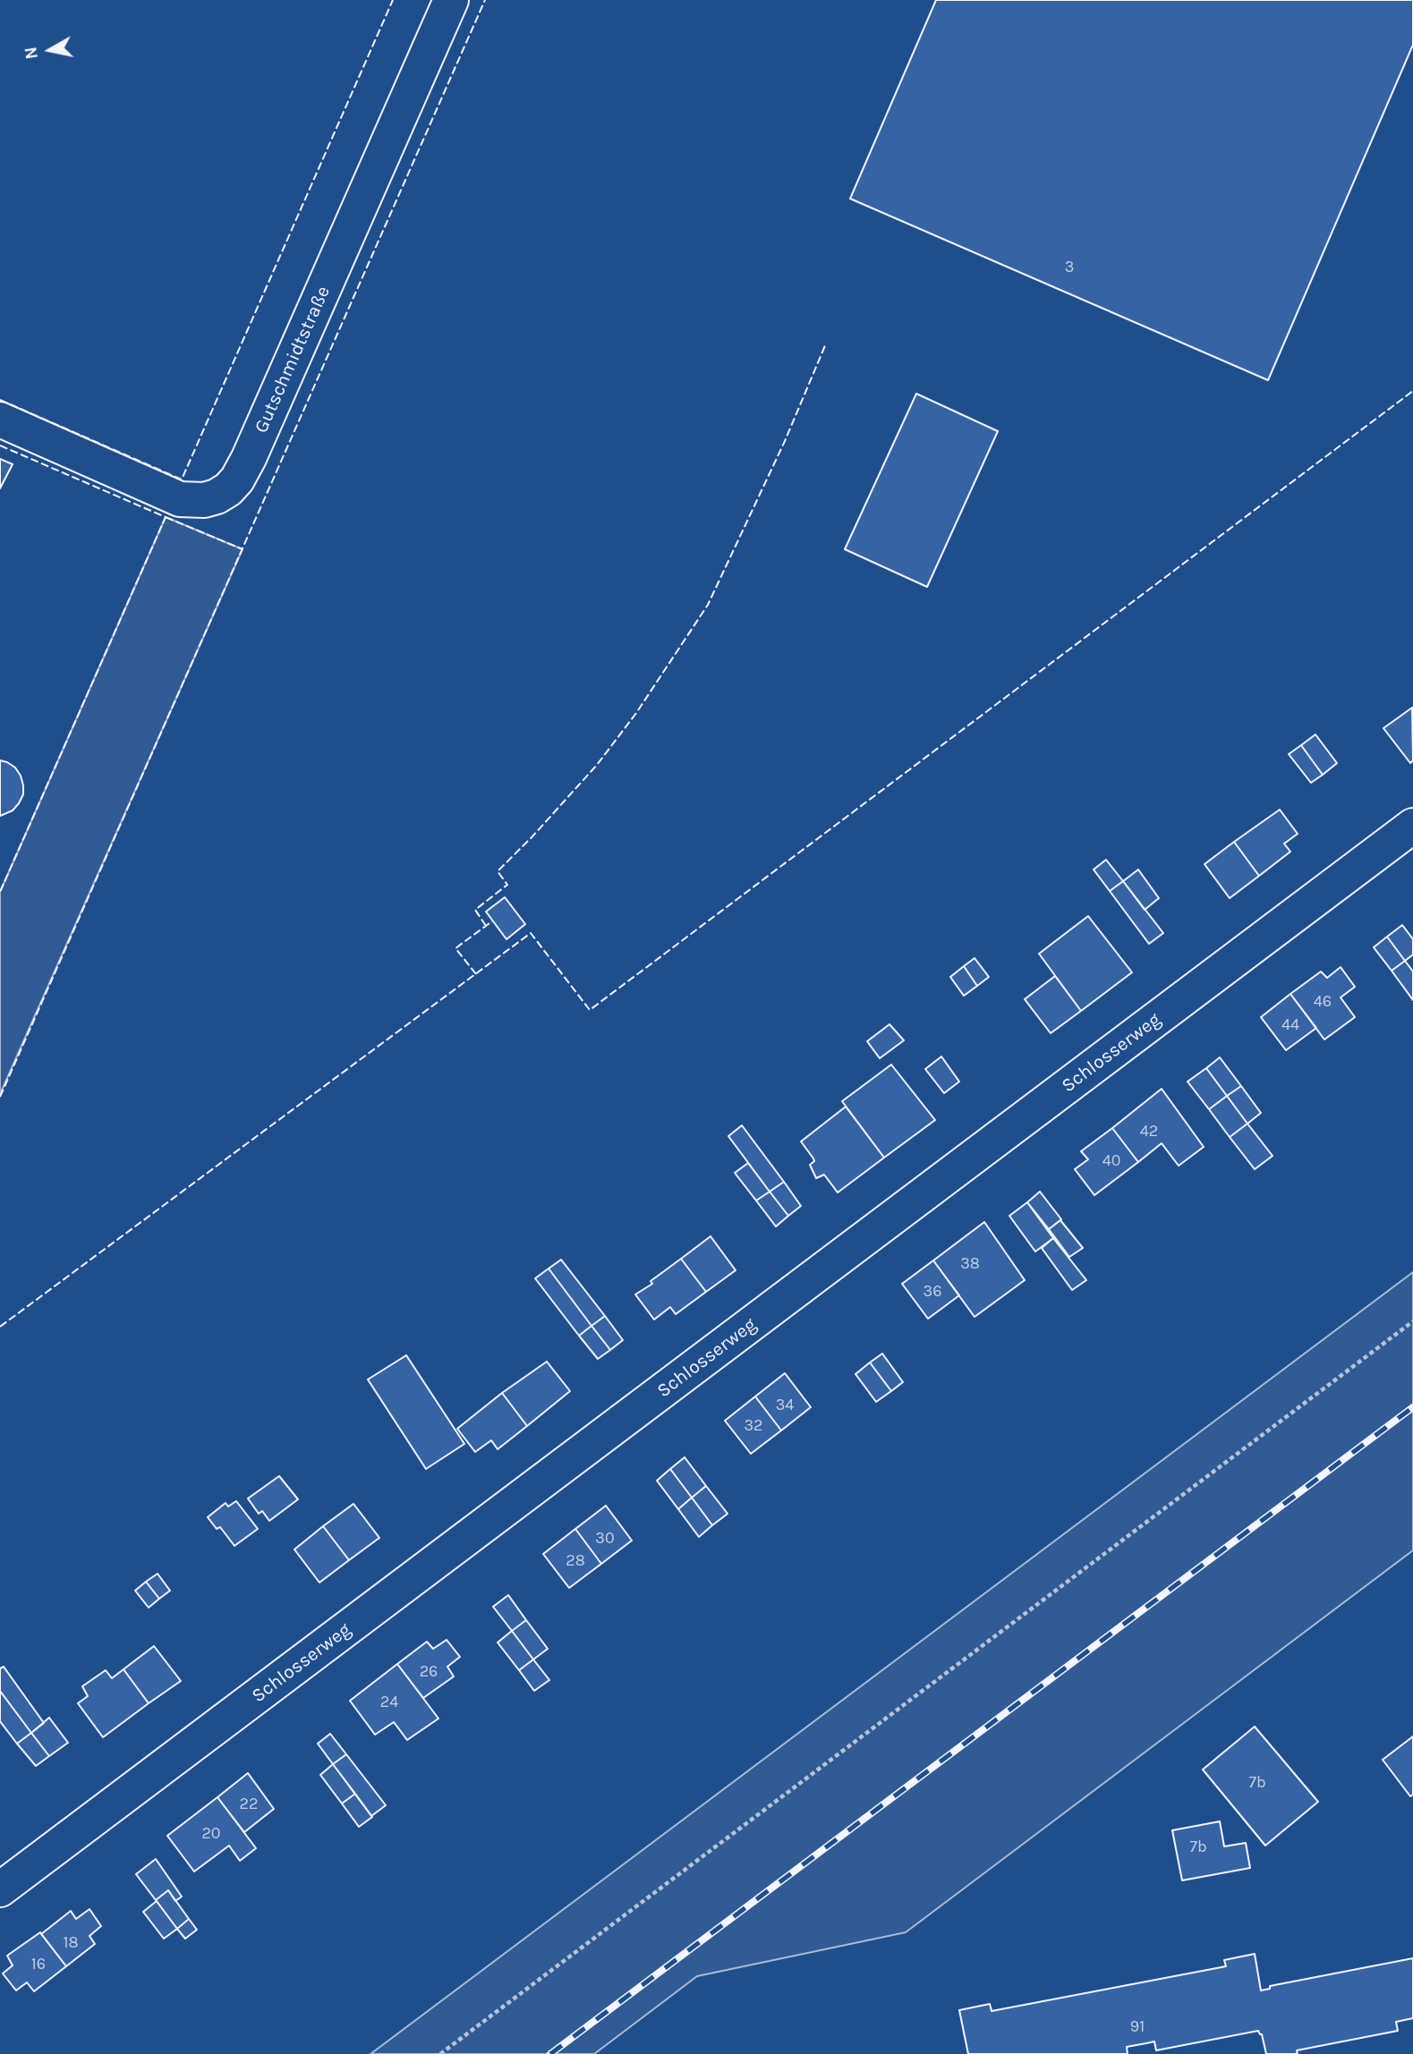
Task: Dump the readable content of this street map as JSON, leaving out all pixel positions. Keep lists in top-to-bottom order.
{
  "streets": {
    "lane": ["Gutschmidtstraße", "Schlosserweg"]
  },
  "house_numbers": [
    "3",
    "46",
    "44",
    "42",
    "40",
    "38",
    "36",
    "34",
    "32",
    "30",
    "28",
    "26",
    "24",
    "7b",
    "22",
    "20",
    "7b",
    "18",
    "16",
    "91"
  ],
  "north": "left"
}
